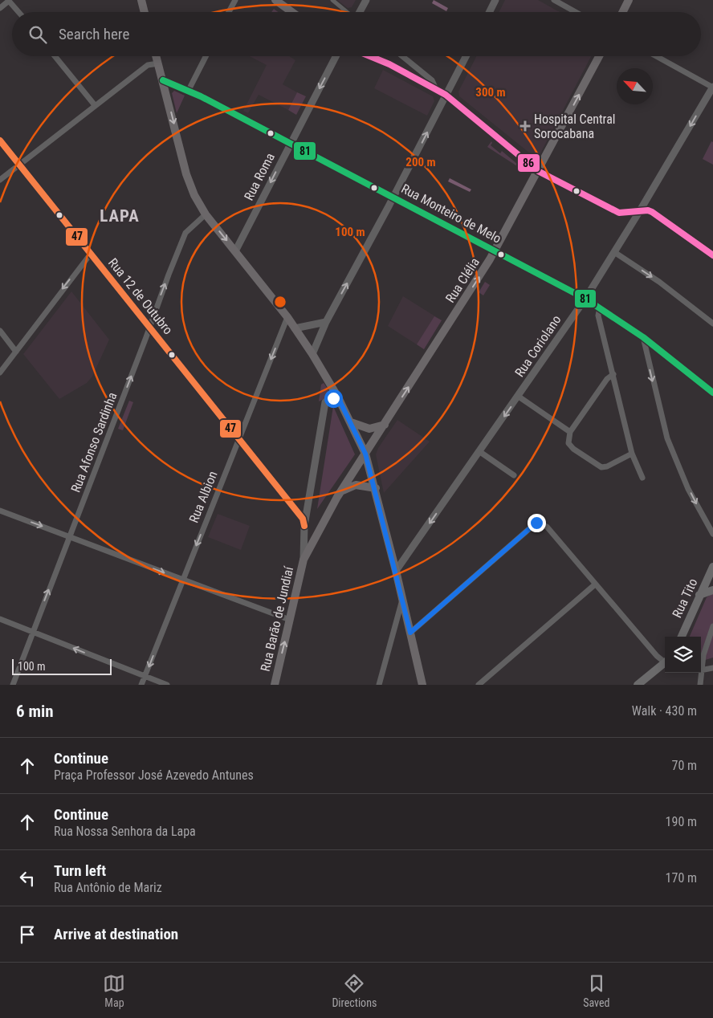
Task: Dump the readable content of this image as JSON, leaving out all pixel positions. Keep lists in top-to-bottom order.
{
  "streets": {
    "main road": ["Rua Clélia", "Rua Tito", "Rua Barão de Jundiaí"],
    "street": [
      "Rua Roma",
      "Rua Monteiro de Melo",
      "Rua 12 de Outubro",
      "Rua Coriolano",
      "Rua Afonso Sardinha",
      "Rua Albion"
    ]
  },
  "crossings": [
    ["Rua Roma", "Rua Monteiro de Melo"],
    ["Rua Monteiro de Melo", "Rua Clélia"],
    ["Rua Monteiro de Melo", "Rua Coriolano"],
    ["Rua Clélia", "Rua Barão de Jundiaí"],
    ["Rua 12 de Outubro", "Rua Afonso Sardinha"],
    ["Rua 12 de Outubro", "Rua Albion"]
  ],
  "one_way": [
    "Rua Roma",
    "Rua Clélia",
    "Rua Coriolano",
    "Rua Afonso Sardinha",
    "Rua Albion"
  ],
  "districts": ["LAPA"],
  "places": {
    "health": ["Hospital Central Sorocabana"]
  },
  "lines": ["transit line 86", "transit line 81", "transit line 47"],
  "scale_bar": "100 m",
  "north": "top left",
  "page": {
    "search": "Search here",
    "scale": "100 m",
    "heading": ["6 min", "Walk · 430 m"],
    "list": [
      ["Continue", "Praça Professor José Azevedo Antunes", "70 m"],
      ["Continue", "Rua Nossa Senhora da Lapa", "190 m"],
      ["Turn left", "Rua Antônio de Mariz", "170 m"],
      "Arrive at destination"
    ],
    "nav": ["Map", "Directions", "Saved"]
  },
  "rings": ["300 m", "200 m", "100 m"]
}
